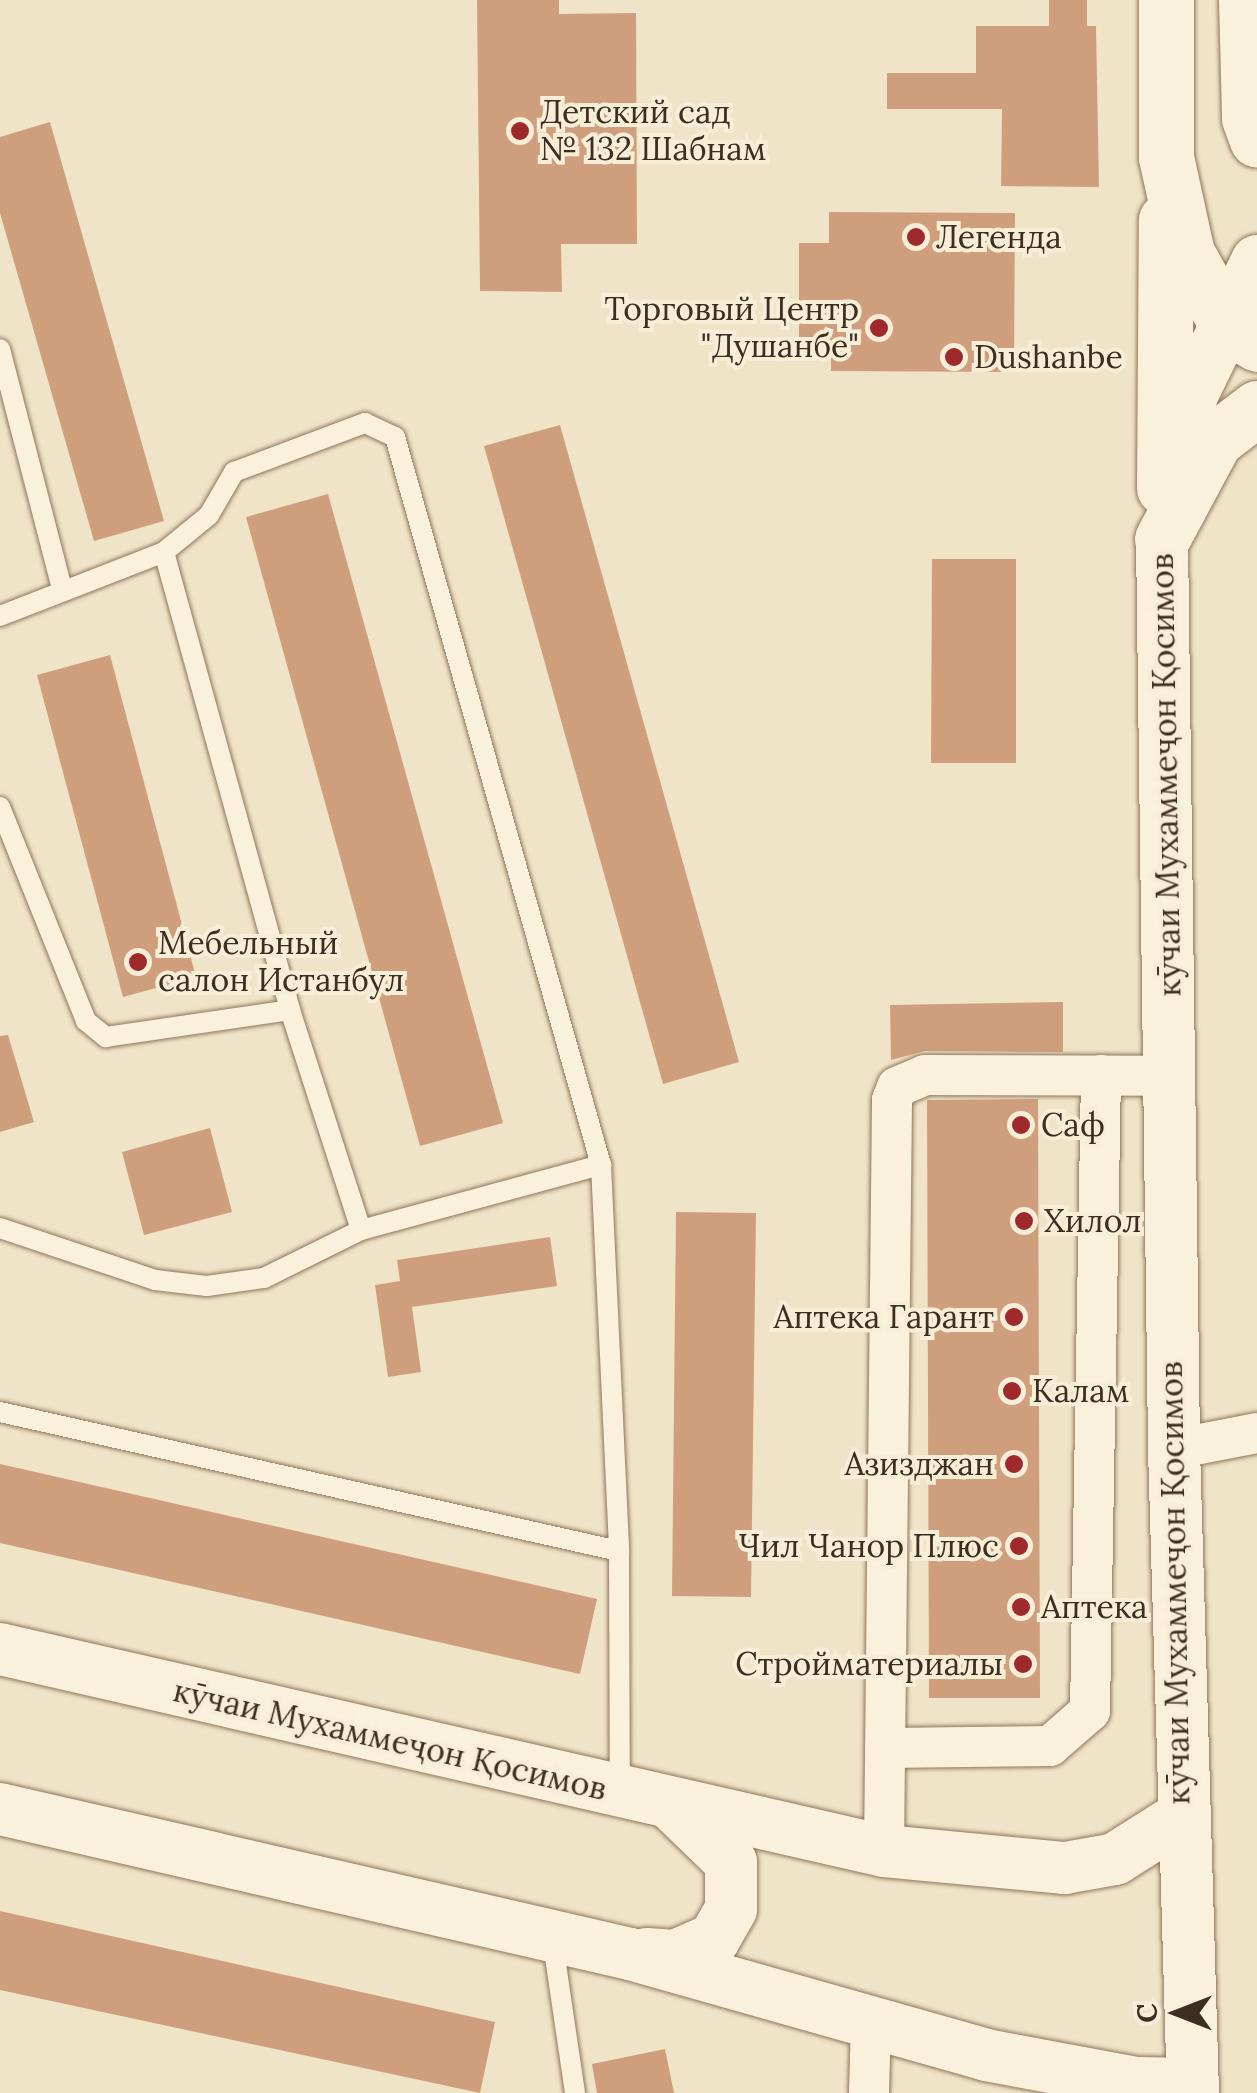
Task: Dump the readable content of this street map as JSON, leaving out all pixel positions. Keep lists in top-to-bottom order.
{
  "streets": {
    "street": ["кӯчаи Мухаммеҷон Қосимов"]
  },
  "places": [
    "Детский сад № 132 Шабнам",
    "Легенда",
    "Торговый Центр \"Душанбе\"",
    "Dushanbe",
    "Мебельный салон Истанбул",
    "Саф",
    "Хилол",
    "Аптека Гарант",
    "Калам",
    "Азизджан",
    "Чил Чанор Плюс",
    "Аптека",
    "Стройматериалы"
  ],
  "north": "left"
}
